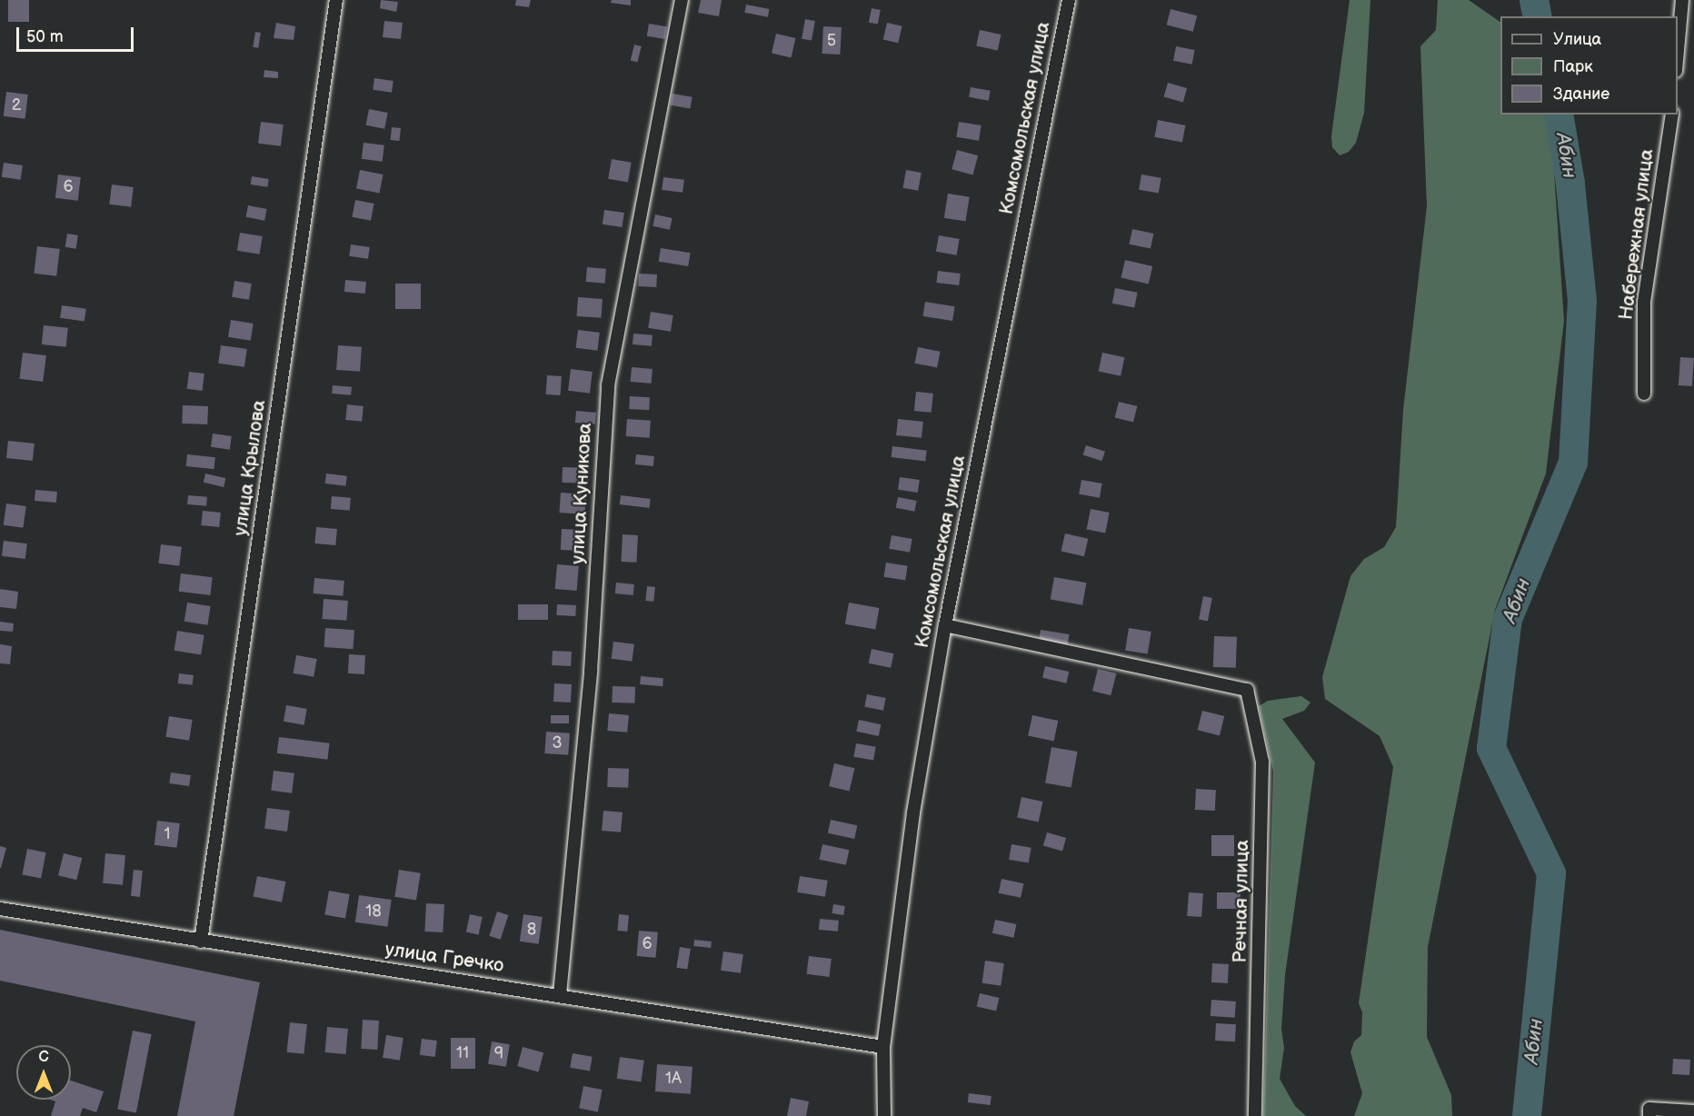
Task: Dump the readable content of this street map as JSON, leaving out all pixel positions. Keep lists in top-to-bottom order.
{
  "streets": {
    "street": [
      "Комсомольская улица",
      "Набережная улица",
      "улица Крылова",
      "улица Куникова",
      "Речная улица",
      "улица Гречко"
    ]
  },
  "crossings": [
    ["Комсомольская улица", "Речная улица"],
    ["Комсомольская улица", "улица Гречко"],
    ["улица Крылова", "улица Гречко"],
    ["улица Куникова", "улица Гречко"]
  ],
  "water": ["Абин"],
  "house_numbers": [
    "5",
    "2",
    "6",
    "3",
    "1",
    "18",
    "8",
    "6",
    "11",
    "9",
    "1А"
  ],
  "legend": ["Улица", "Парк", "Здание"],
  "scale_bar": "50 m",
  "north": "top"
}
